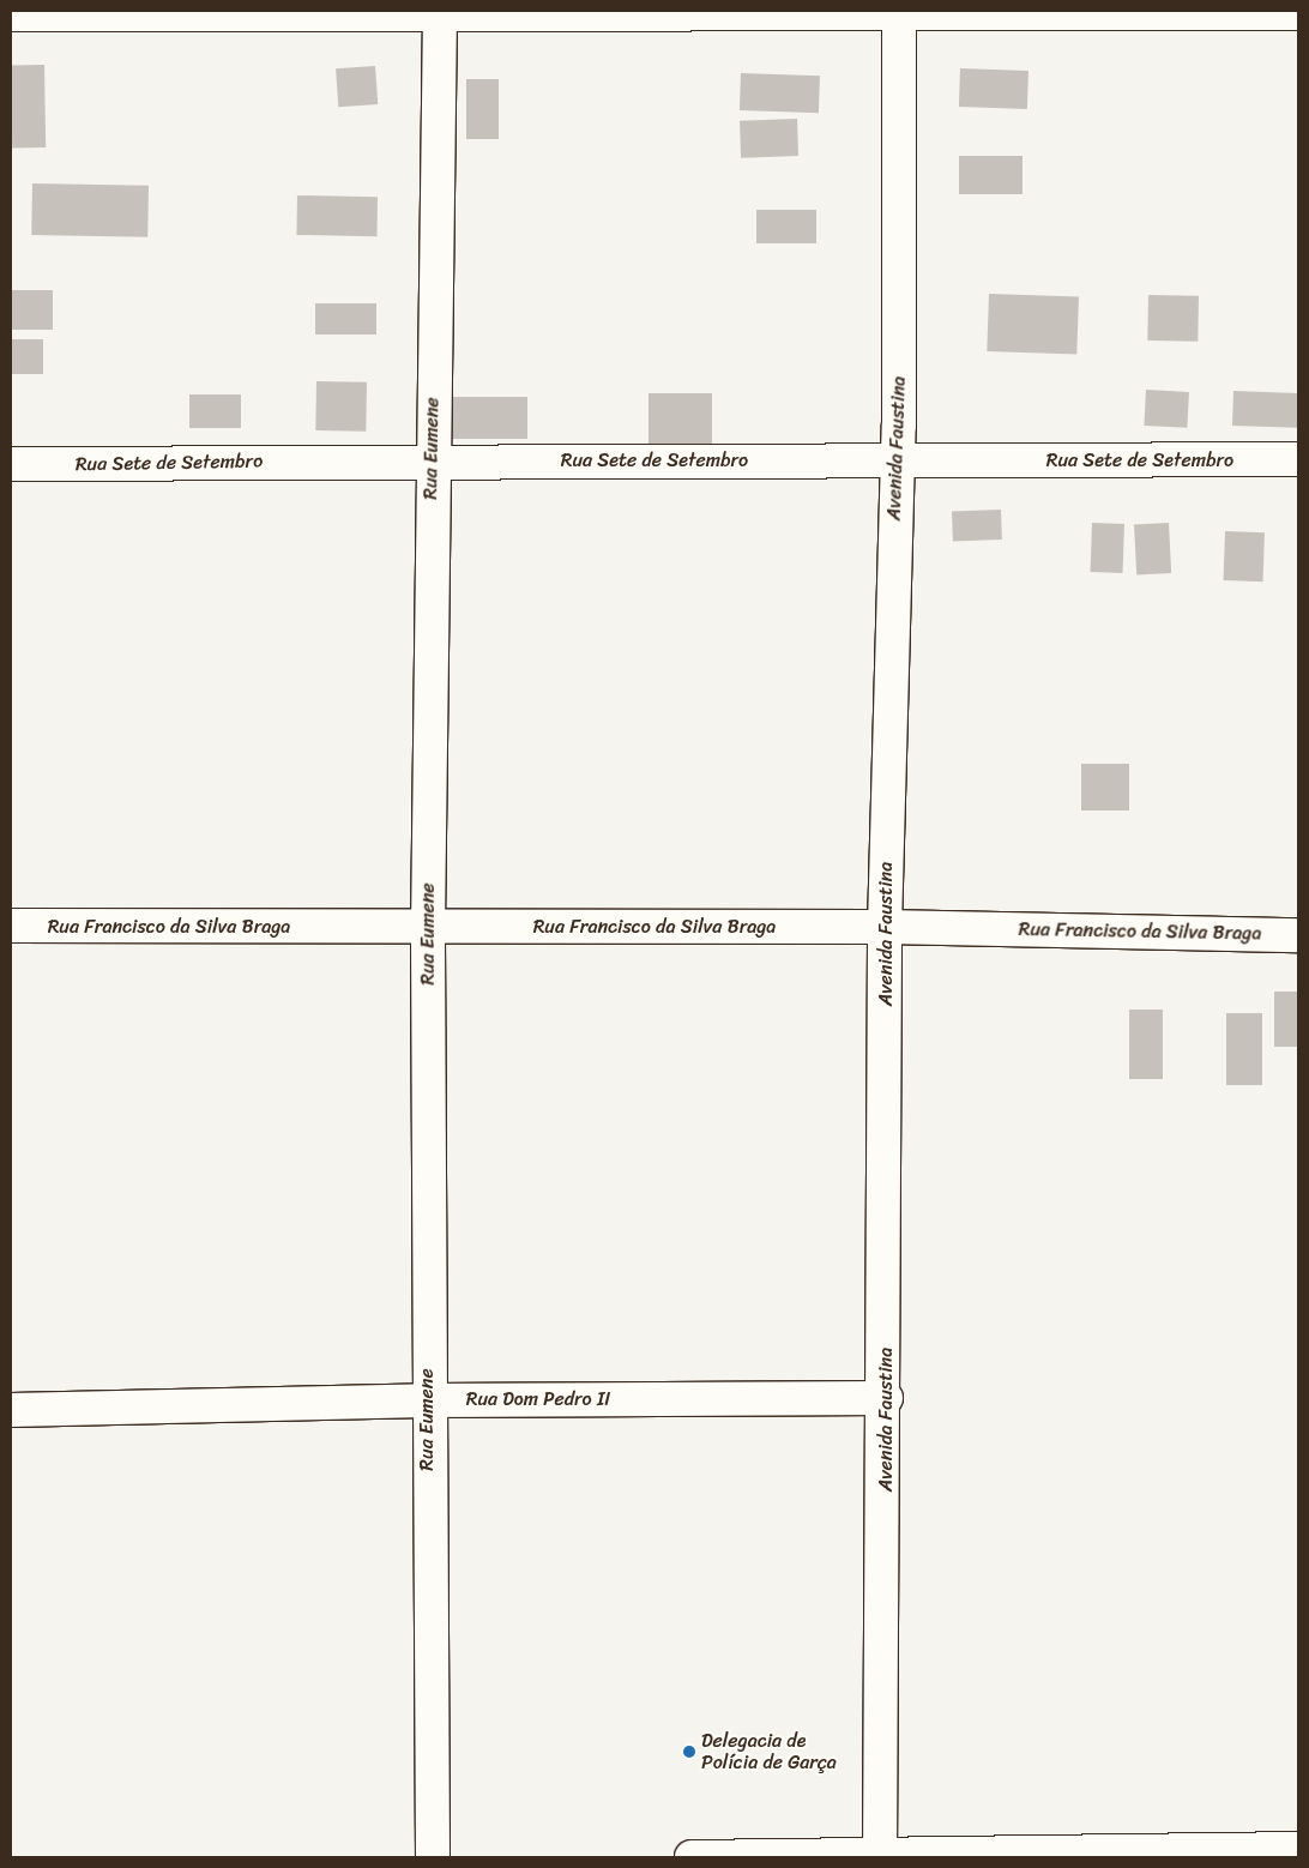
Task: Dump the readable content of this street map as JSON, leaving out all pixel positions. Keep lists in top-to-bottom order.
{
  "streets": {
    "street": [
      "Rua Eumene",
      "Avenida Faustina",
      "Rua Sete de Setembro",
      "Rua Francisco da Silva Braga",
      "Rua Dom Pedro II"
    ]
  },
  "crossings": [
    ["Rua Eumene", "Rua Sete de Setembro"],
    ["Rua Eumene", "Rua Francisco da Silva Braga"],
    ["Rua Eumene", "Rua Dom Pedro II"],
    ["Avenida Faustina", "Rua Sete de Setembro"],
    ["Avenida Faustina", "Rua Francisco da Silva Braga"],
    ["Avenida Faustina", "Rua Dom Pedro II"]
  ],
  "places": ["Delegacia de Polícia de Garça"]
}
